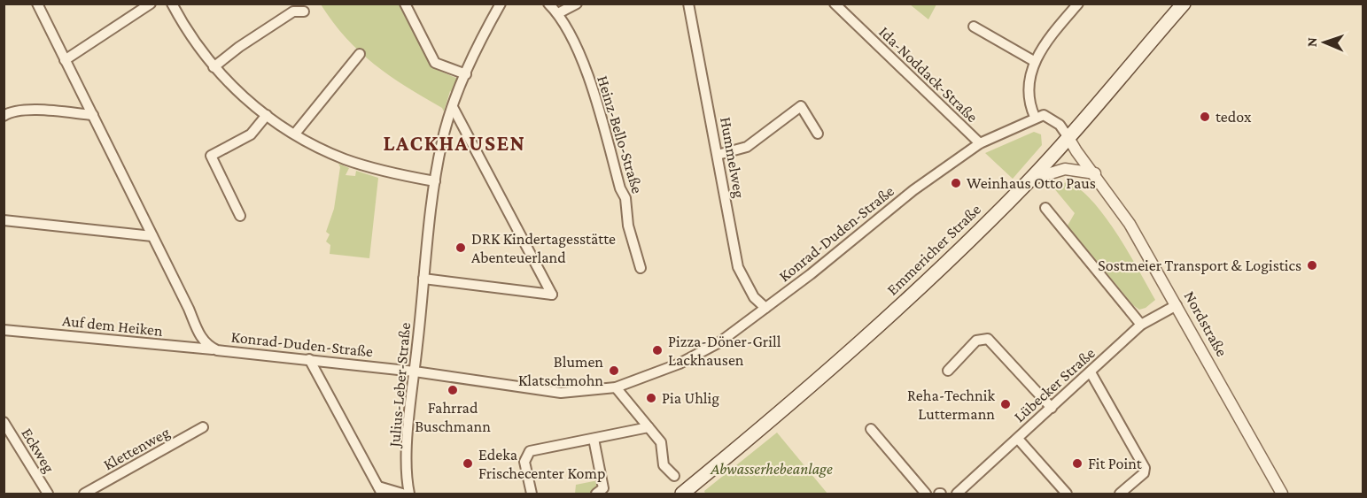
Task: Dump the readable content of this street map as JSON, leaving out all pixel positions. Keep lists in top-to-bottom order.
{
  "streets": {
    "main road": ["Emmericher Straße"],
    "street": [
      "Ida-Noddack-Straße",
      "Heinz-Bello-Straße",
      "Hummelweg",
      "Konrad-Duden-Straße",
      "Nordstraße",
      "Auf dem Heiken",
      "Julius-Leber-Straße",
      "Lübecker Straße",
      "Klettenweg",
      "Eckweg"
    ]
  },
  "crossings": [
    ["Ida-Noddack-Straße", "Konrad-Duden-Straße"],
    ["Hummelweg", "Konrad-Duden-Straße"],
    ["Konrad-Duden-Straße", "Auf dem Heiken"],
    ["Konrad-Duden-Straße", "Julius-Leber-Straße"],
    ["Emmericher Straße", "Nordstraße"],
    ["Nordstraße", "Lübecker Straße"]
  ],
  "districts": ["LACKHAUSEN"],
  "parks": ["Abwasserhebeanlage"],
  "places": [
    "tedox",
    "Weinhaus Otto Paus",
    "DRK Kindertagesstätte Abenteuerland",
    "Sostmeier Transport & Logistics",
    "Pizza-Döner-Grill Lackhausen",
    "Blumen Klatschmohn",
    "Fahrrad Buschmann",
    "Pia Uhlig",
    "Reha-Technik Luttermann",
    "Edeka Frischecenter Komp",
    "Fit Point"
  ],
  "north": "left"
}
